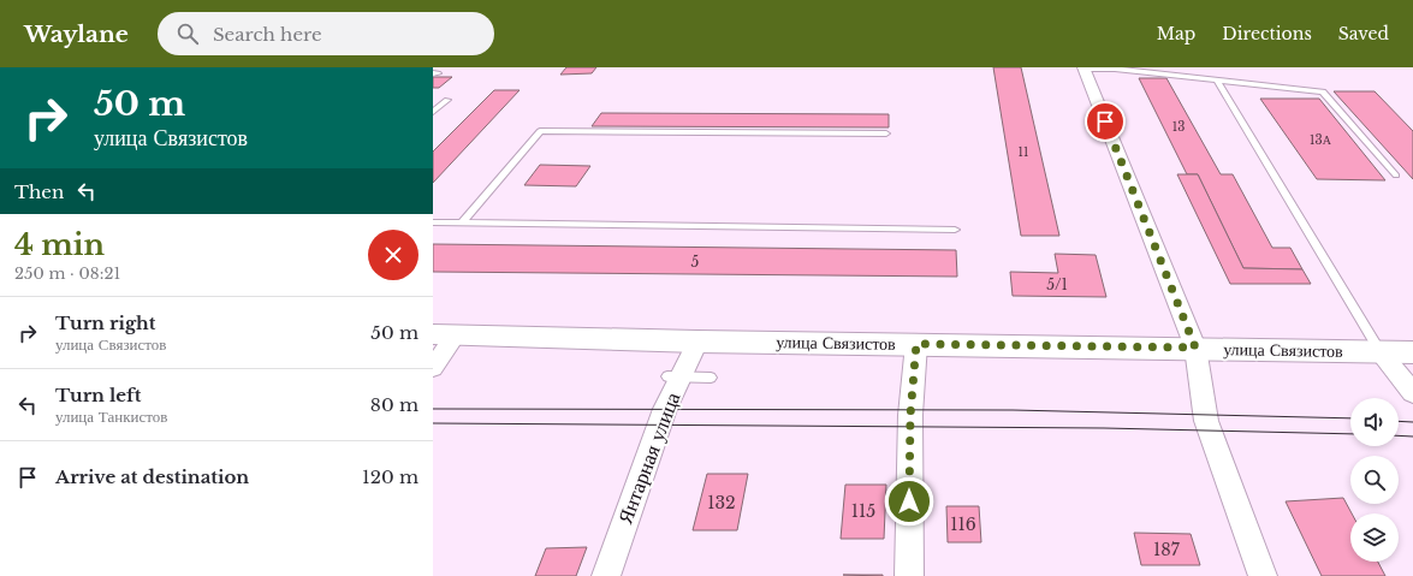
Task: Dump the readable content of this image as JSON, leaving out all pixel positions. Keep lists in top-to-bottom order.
{
  "streets": {
    "street": ["улица Связистов", "Янтарная улица"]
  },
  "crossings": [
    ["улица Связистов", "Янтарная улица"]
  ],
  "house_numbers": [
    "13",
    "13А",
    "11",
    "5",
    "5/1",
    "132",
    "115",
    "116",
    "187"
  ],
  "page": {
    "header": "Waylane",
    "search": "Search here",
    "nav": ["Map", "Directions", "Saved"],
    "turn": ["50 m", "улица Связистов"],
    "then": "Then",
    "heading": ["4 min", "250 m · 08:21"],
    "list": [
      {
        "name": "Turn right",
        "note": "улица Связистов",
        "value": "50 m"
      },
      {
        "name": "Turn left",
        "note": "улица Танкистов",
        "value": "80 m"
      },
      {
        "name": "Arrive at destination",
        "value": "120 m"
      }
    ]
  }
}
